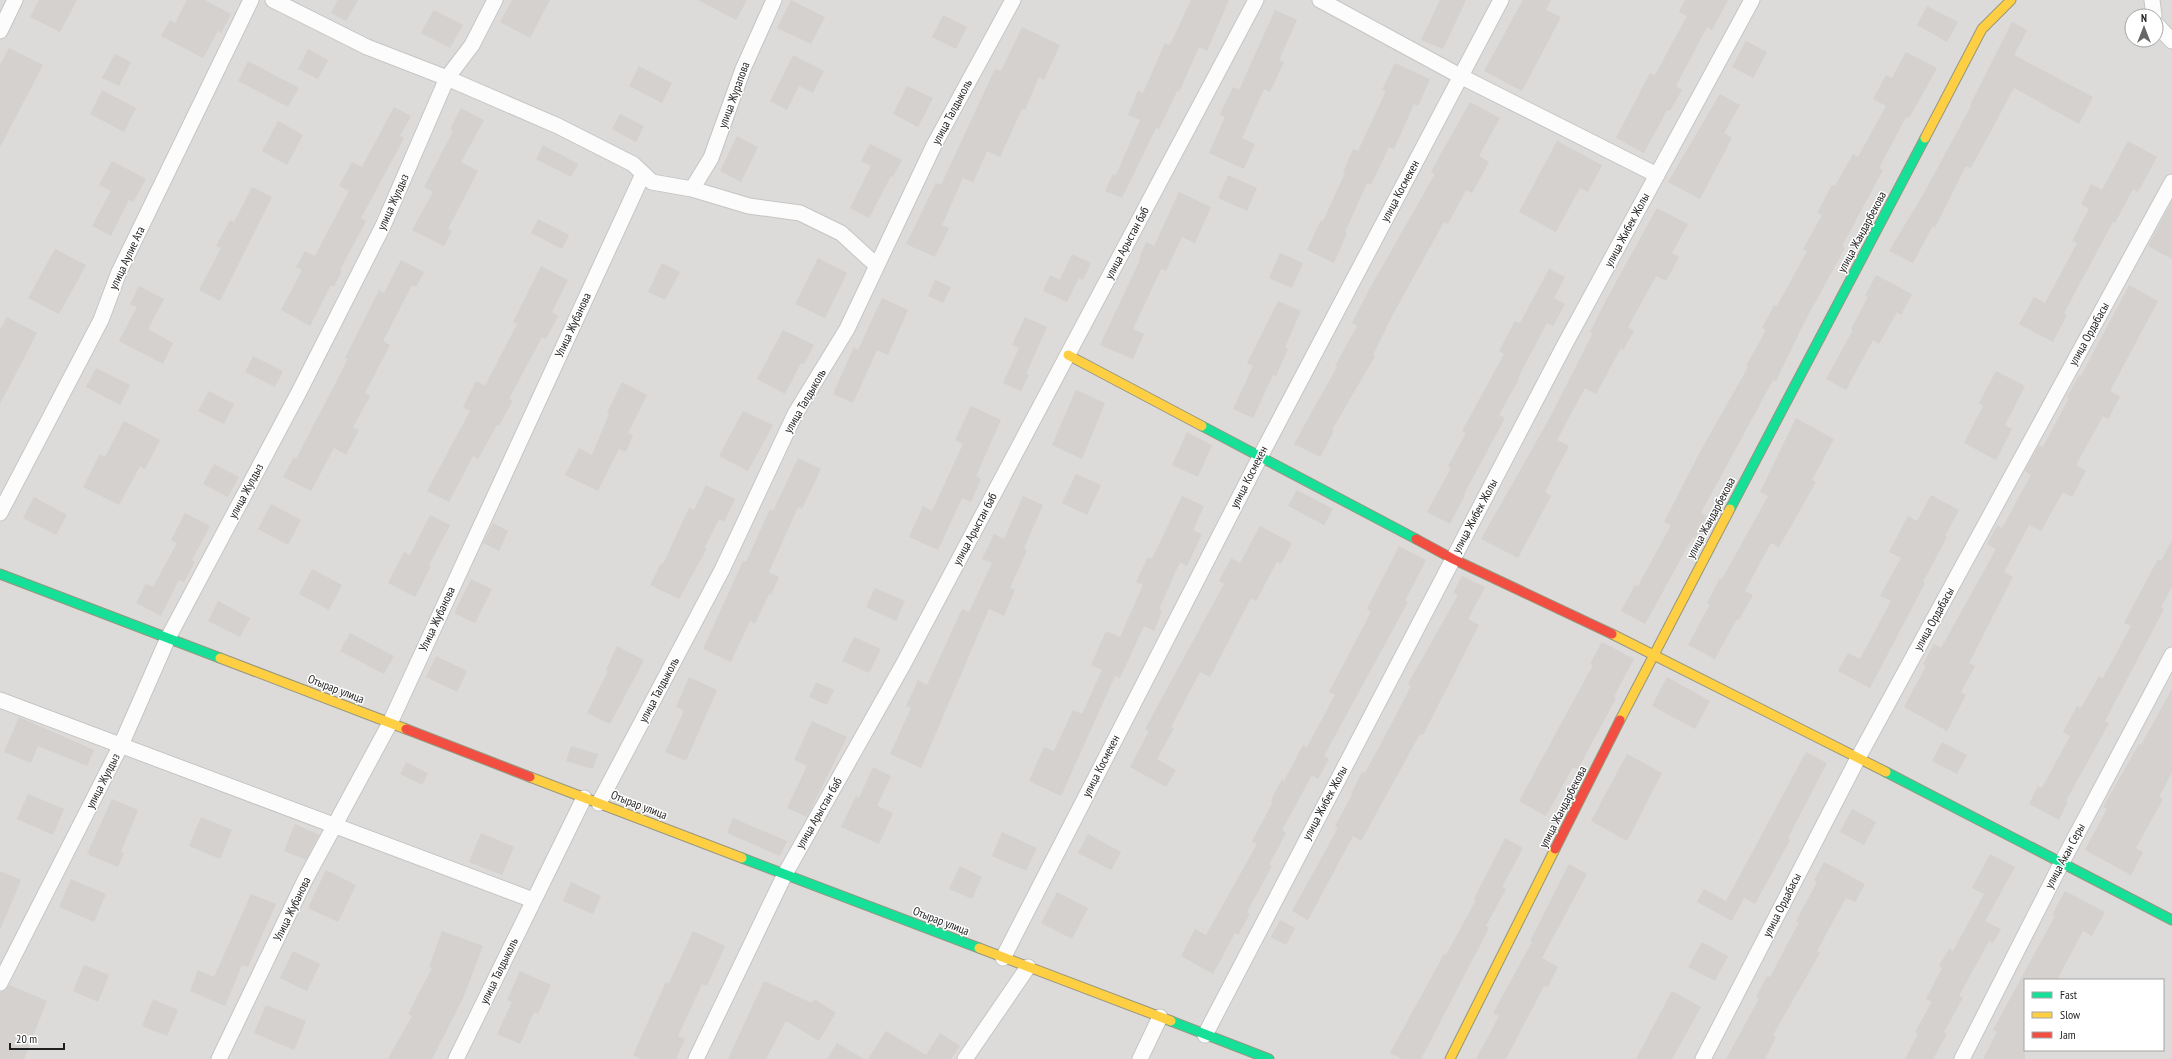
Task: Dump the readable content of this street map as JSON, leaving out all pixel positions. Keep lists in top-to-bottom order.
{
  "streets": {
    "street": [
      "улица Журапова",
      "улица Талдыколь",
      "улица Космекен",
      "улица Жулдыз",
      "улица Жибек Жолы",
      "улица Жандарбекова",
      "улица Арыстан баб",
      "улица Аулие Ата",
      "Улица Жубанова",
      "улица Ордабасы",
      "Отырар улица",
      "улица Акан Серы"
    ]
  },
  "crossings": [
    ["улица Талдыколь", "Отырар улица"],
    ["улица Космекен", "Отырар улица"],
    ["улица Жулдыз", "Отырар улица"],
    ["улица Жибек Жолы", "Отырар улица"],
    ["улица Арыстан баб", "Отырар улица"],
    ["Улица Жубанова", "Отырар улица"]
  ],
  "legend": ["Fast", "Slow", "Jam"],
  "scale_bar": "20 m",
  "north": "top"
}
